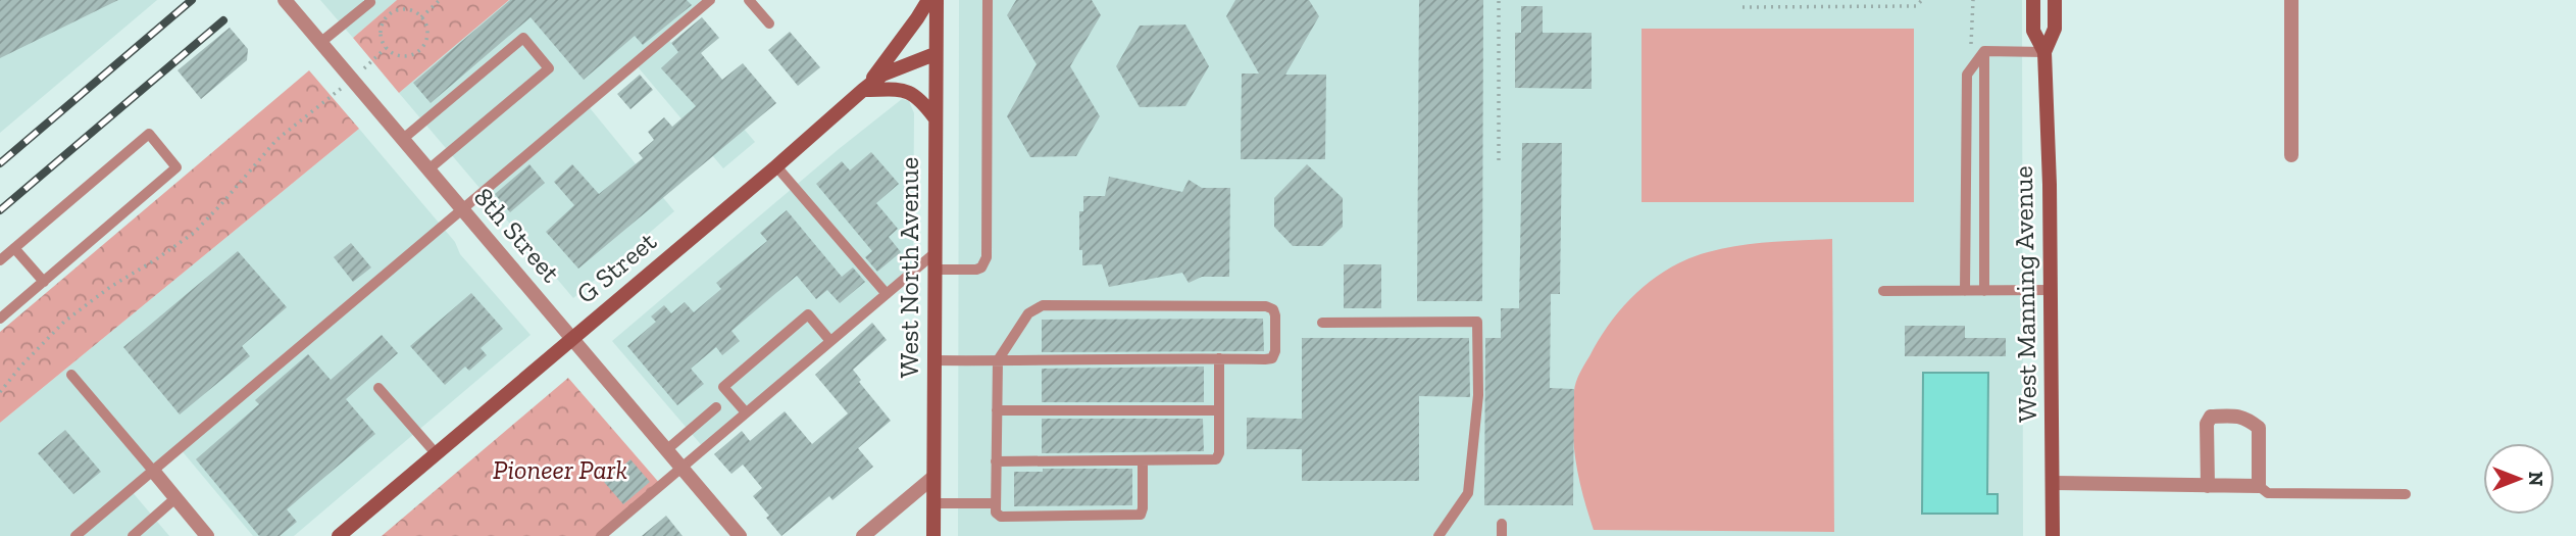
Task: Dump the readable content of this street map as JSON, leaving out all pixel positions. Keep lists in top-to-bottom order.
{
  "streets": {
    "street": [
      "8th Street",
      "G Street",
      "West North Avenue",
      "West Manning Avenue"
    ]
  },
  "crossings": [
    ["8th Street", "G Street"],
    ["G Street", "West North Avenue"]
  ],
  "parks": ["Pioneer Park"],
  "north": "right"
}
